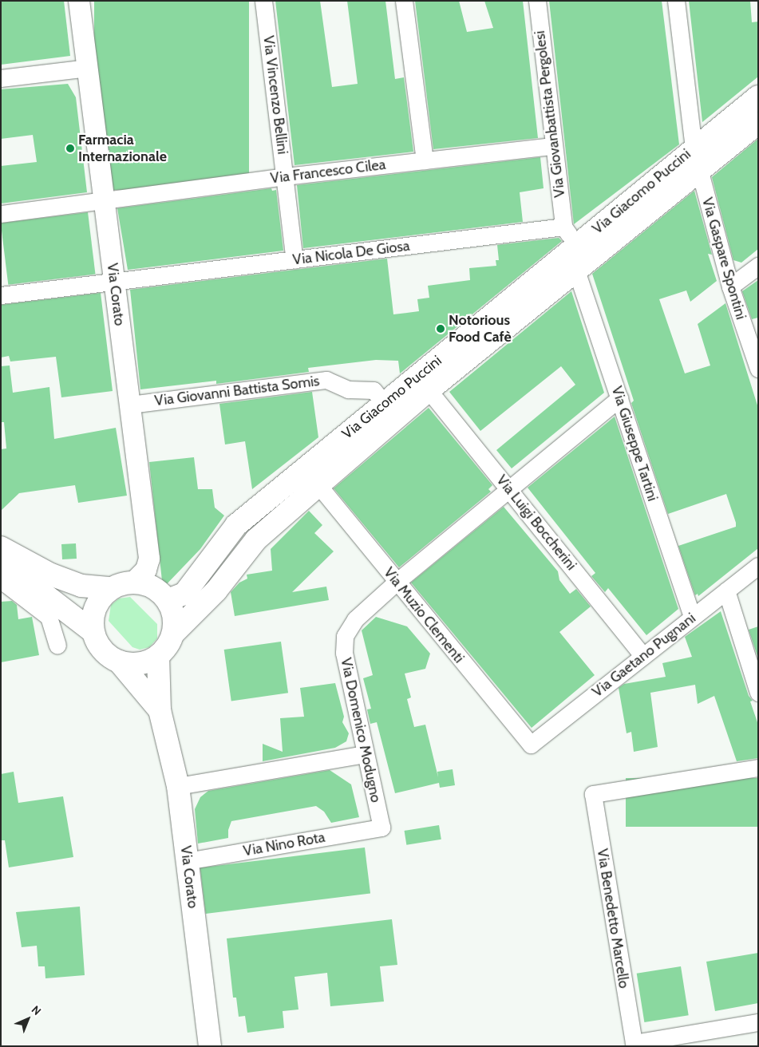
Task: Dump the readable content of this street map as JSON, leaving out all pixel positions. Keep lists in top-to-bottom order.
{
  "streets": {
    "main road": ["Via Giacomo Puccini", "Via Corato"],
    "street": [
      "Via Vincenzo Bellini",
      "Via Giovanbattista Pergolesi",
      "Via Francesco Cilea",
      "Via Nicola De Giosa",
      "Via Gaspare Spontini",
      "Via Giovanni Battista Somis",
      "Via Giuseppe Tartini",
      "Via Luigi Boccherini",
      "Via Muzio Clementi",
      "Via Gaetano Pugnani",
      "Via Domenico Modugno",
      "Via Nino Rota",
      "Via Benedetto Marcello"
    ]
  },
  "crossings": [
    ["Via Vincenzo Bellini", "Via Francesco Cilea"],
    ["Via Vincenzo Bellini", "Via Nicola De Giosa"],
    ["Via Giovanbattista Pergolesi", "Via Francesco Cilea"],
    ["Via Giovanbattista Pergolesi", "Via Nicola De Giosa"],
    ["Via Francesco Cilea", "Via Corato"],
    ["Via Giacomo Puccini", "Via Gaspare Spontini"],
    ["Via Giacomo Puccini", "Via Corato"],
    ["Via Giacomo Puccini", "Via Giovanni Battista Somis"],
    ["Via Giacomo Puccini", "Via Giuseppe Tartini"],
    ["Via Giacomo Puccini", "Via Luigi Boccherini"],
    ["Via Giacomo Puccini", "Via Muzio Clementi"],
    ["Via Nicola De Giosa", "Via Corato"],
    ["Via Corato", "Via Giovanni Battista Somis"],
    ["Via Corato", "Via Nino Rota"],
    ["Via Giuseppe Tartini", "Via Gaetano Pugnani"],
    ["Via Giuseppe Tartini", "Via Domenico Modugno"],
    ["Via Luigi Boccherini", "Via Gaetano Pugnani"],
    ["Via Luigi Boccherini", "Via Domenico Modugno"],
    ["Via Muzio Clementi", "Via Gaetano Pugnani"],
    ["Via Muzio Clementi", "Via Domenico Modugno"],
    ["Via Domenico Modugno", "Via Nino Rota"]
  ],
  "places": ["Farmacia Internazionale", "Notorious Food Cafè"],
  "north": "top right"
}
